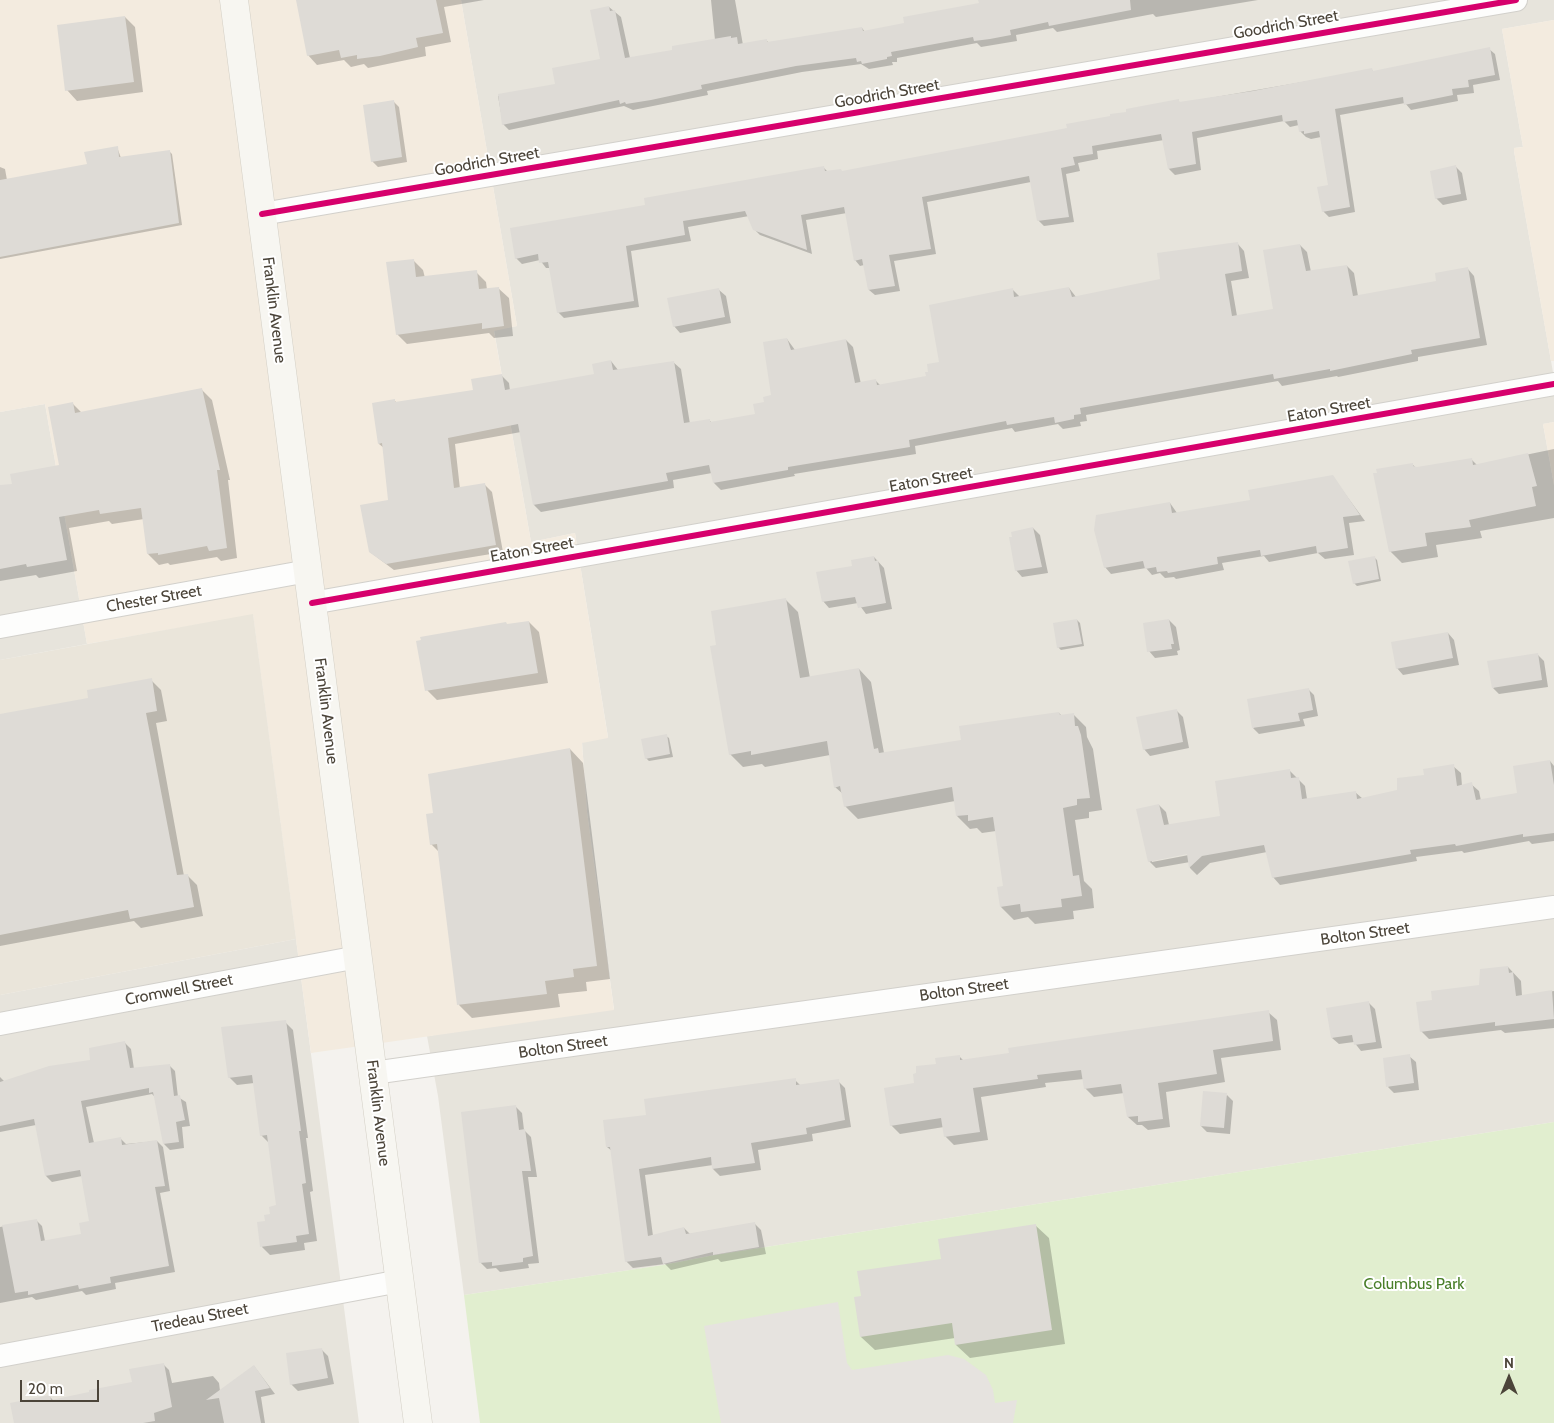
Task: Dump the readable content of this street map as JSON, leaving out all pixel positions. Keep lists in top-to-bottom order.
{
  "streets": {
    "main road": ["Franklin Avenue"],
    "street": [
      "Goodrich Street",
      "Eaton Street",
      "Chester Street",
      "Bolton Street",
      "Cromwell Street",
      "Tredeau Street"
    ]
  },
  "crossings": [
    ["Goodrich Street", "Franklin Avenue"],
    ["Franklin Avenue", "Eaton Street"],
    ["Franklin Avenue", "Chester Street"],
    ["Franklin Avenue", "Bolton Street"],
    ["Franklin Avenue", "Cromwell Street"],
    ["Franklin Avenue", "Tredeau Street"]
  ],
  "parks": ["Columbus Park"],
  "scale_bar": "20 m",
  "north": "top"
}
